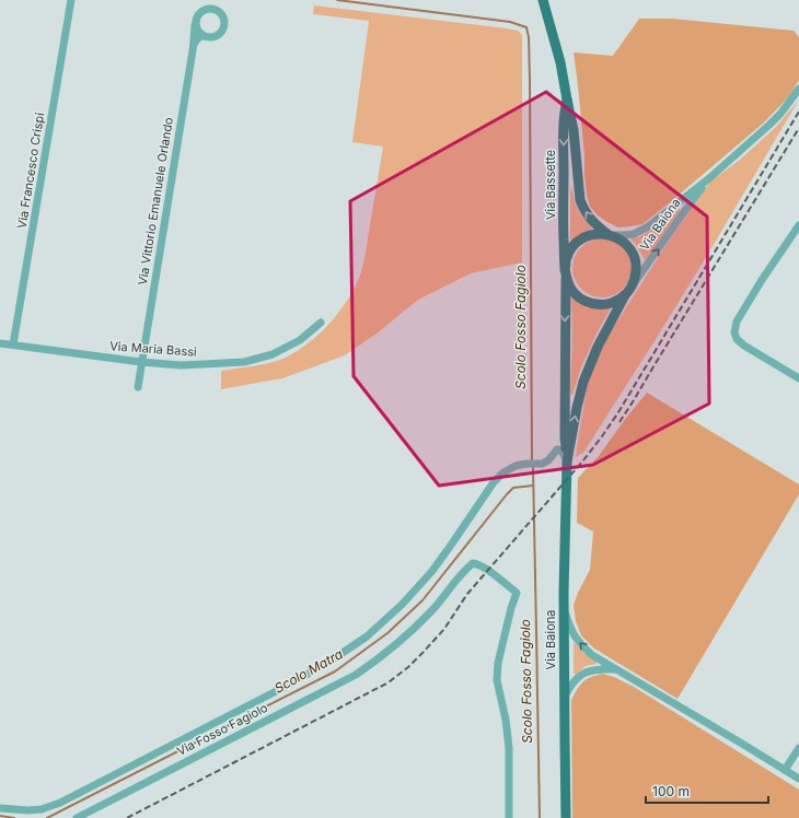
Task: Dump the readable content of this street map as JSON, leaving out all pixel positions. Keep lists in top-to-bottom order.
{
  "streets": {
    "main road": ["Via Bassette", "Via Baiona"],
    "street": [
      "Via Francesco Crispi",
      "Via Vittorio Emanuele Orlando",
      "Via Maria Bassi",
      "Via Fosso Fagiolo"
    ]
  },
  "crossings": [
    ["Via Francesco Crispi", "Via Maria Bassi"],
    ["Via Bassette", "Via Baiona"],
    ["Via Vittorio Emanuele Orlando", "Via Maria Bassi"]
  ],
  "water": ["Scolo Fosso Fagiolo", "Scolo Matra"],
  "scale_bar": "100 m"
}
